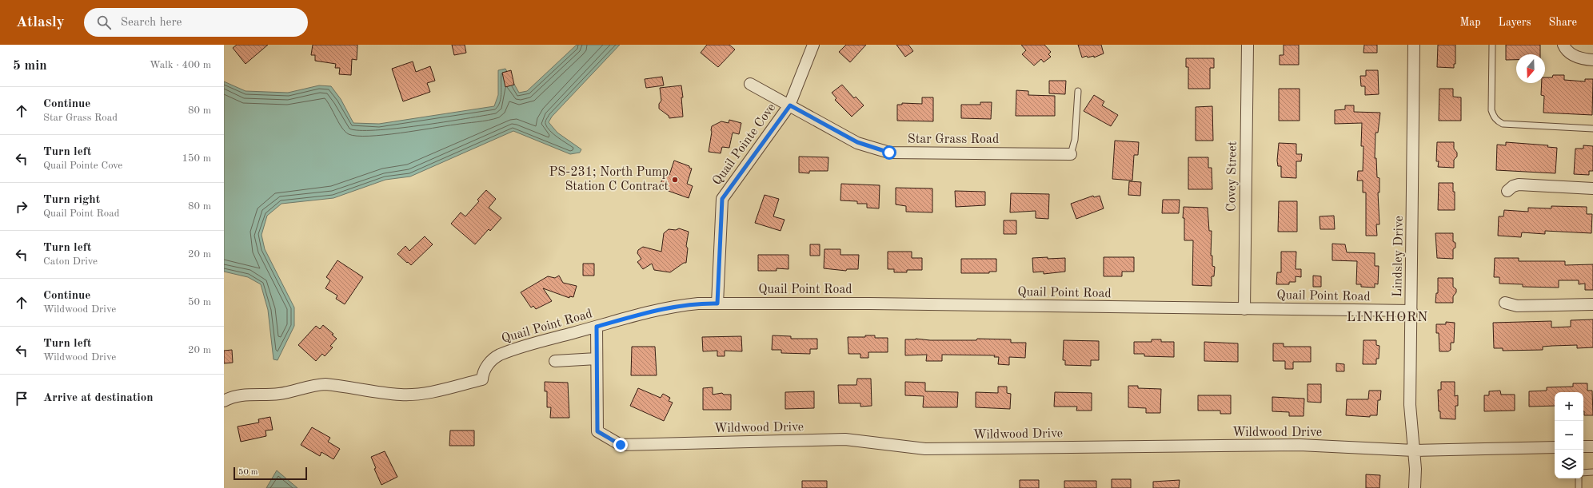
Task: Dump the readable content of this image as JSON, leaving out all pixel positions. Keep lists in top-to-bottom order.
{
  "streets": {
    "street": [
      "Star Grass Road",
      "Quail Pointe Cove",
      "Covey Street",
      "Lindsley Drive",
      "Quail Point Road",
      "Wildwood Drive"
    ]
  },
  "crossings": [
    ["Star Grass Road", "Quail Pointe Cove"],
    ["Quail Pointe Cove", "Quail Point Road"],
    ["Covey Street", "Quail Point Road"],
    ["Lindsley Drive", "Quail Point Road"],
    ["Lindsley Drive", "Wildwood Drive"]
  ],
  "districts": ["LINKHORN"],
  "places": ["PS-231; North Pump Station C Contract"],
  "scale_bar": "50 m",
  "north": "bottom",
  "page": {
    "header": "Atlasly",
    "search": "Search here",
    "nav": ["Map", "Layers", "Share"],
    "heading": ["5 min", "Walk · 400 m"],
    "list": [
      ["Continue", "Star Grass Road", "80 m"],
      ["Turn left", "Quail Pointe Cove", "150 m"],
      ["Turn right", "Quail Point Road", "80 m"],
      ["Turn left", "Caton Drive", "20 m"],
      ["Continue", "Wildwood Drive", "50 m"],
      ["Turn left", "Wildwood Drive", "20 m"],
      "Arrive at destination"
    ],
    "map_buttons": ["+", "−"],
    "scale": "50 m"
  }
}
